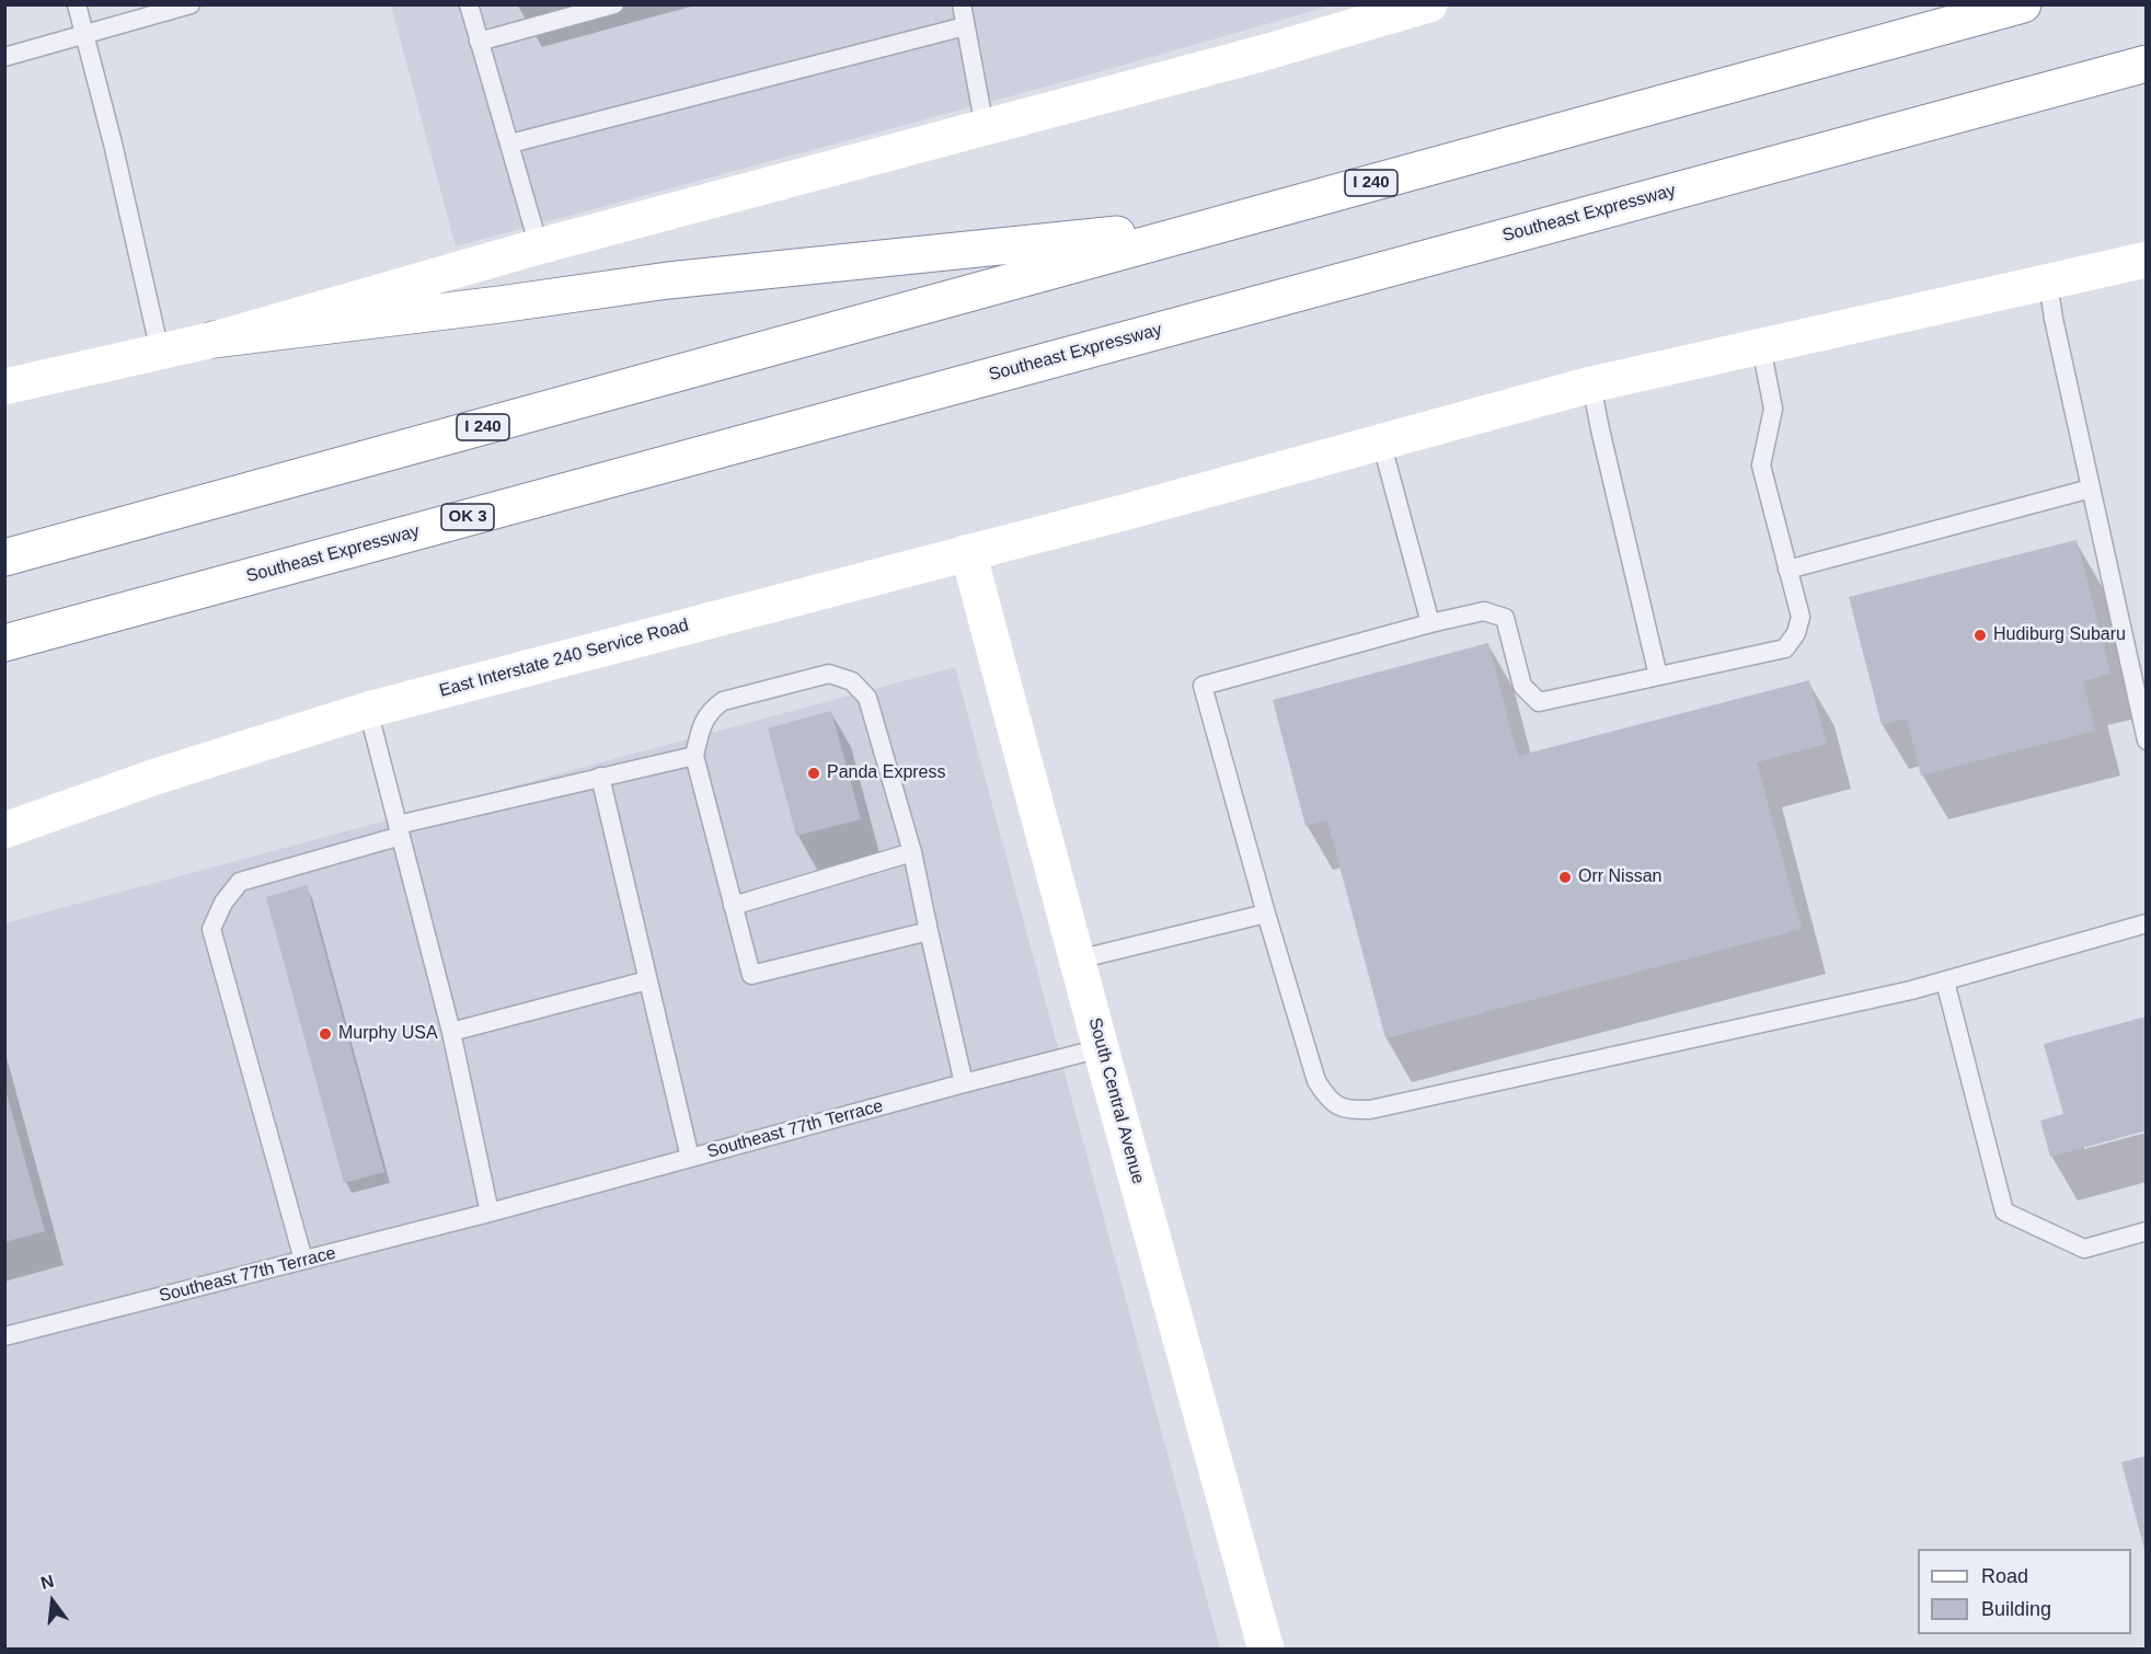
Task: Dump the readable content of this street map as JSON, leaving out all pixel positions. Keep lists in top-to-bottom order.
{
  "streets": {
    "main road": [
      "I 240",
      "Southeast Expressway",
      "OK 3",
      "East Interstate 240 Service Road",
      "South Central Avenue"
    ],
    "lane": ["Southeast 77th Terrace"]
  },
  "crossings": [
    ["East Interstate 240 Service Road", "South Central Avenue"],
    ["South Central Avenue", "Southeast 77th Terrace"]
  ],
  "places": [
    "Hudiburg Subaru",
    "Panda Express",
    "Orr Nissan",
    "Murphy USA"
  ],
  "legend": ["Road", "Building"],
  "north": "top"
}
